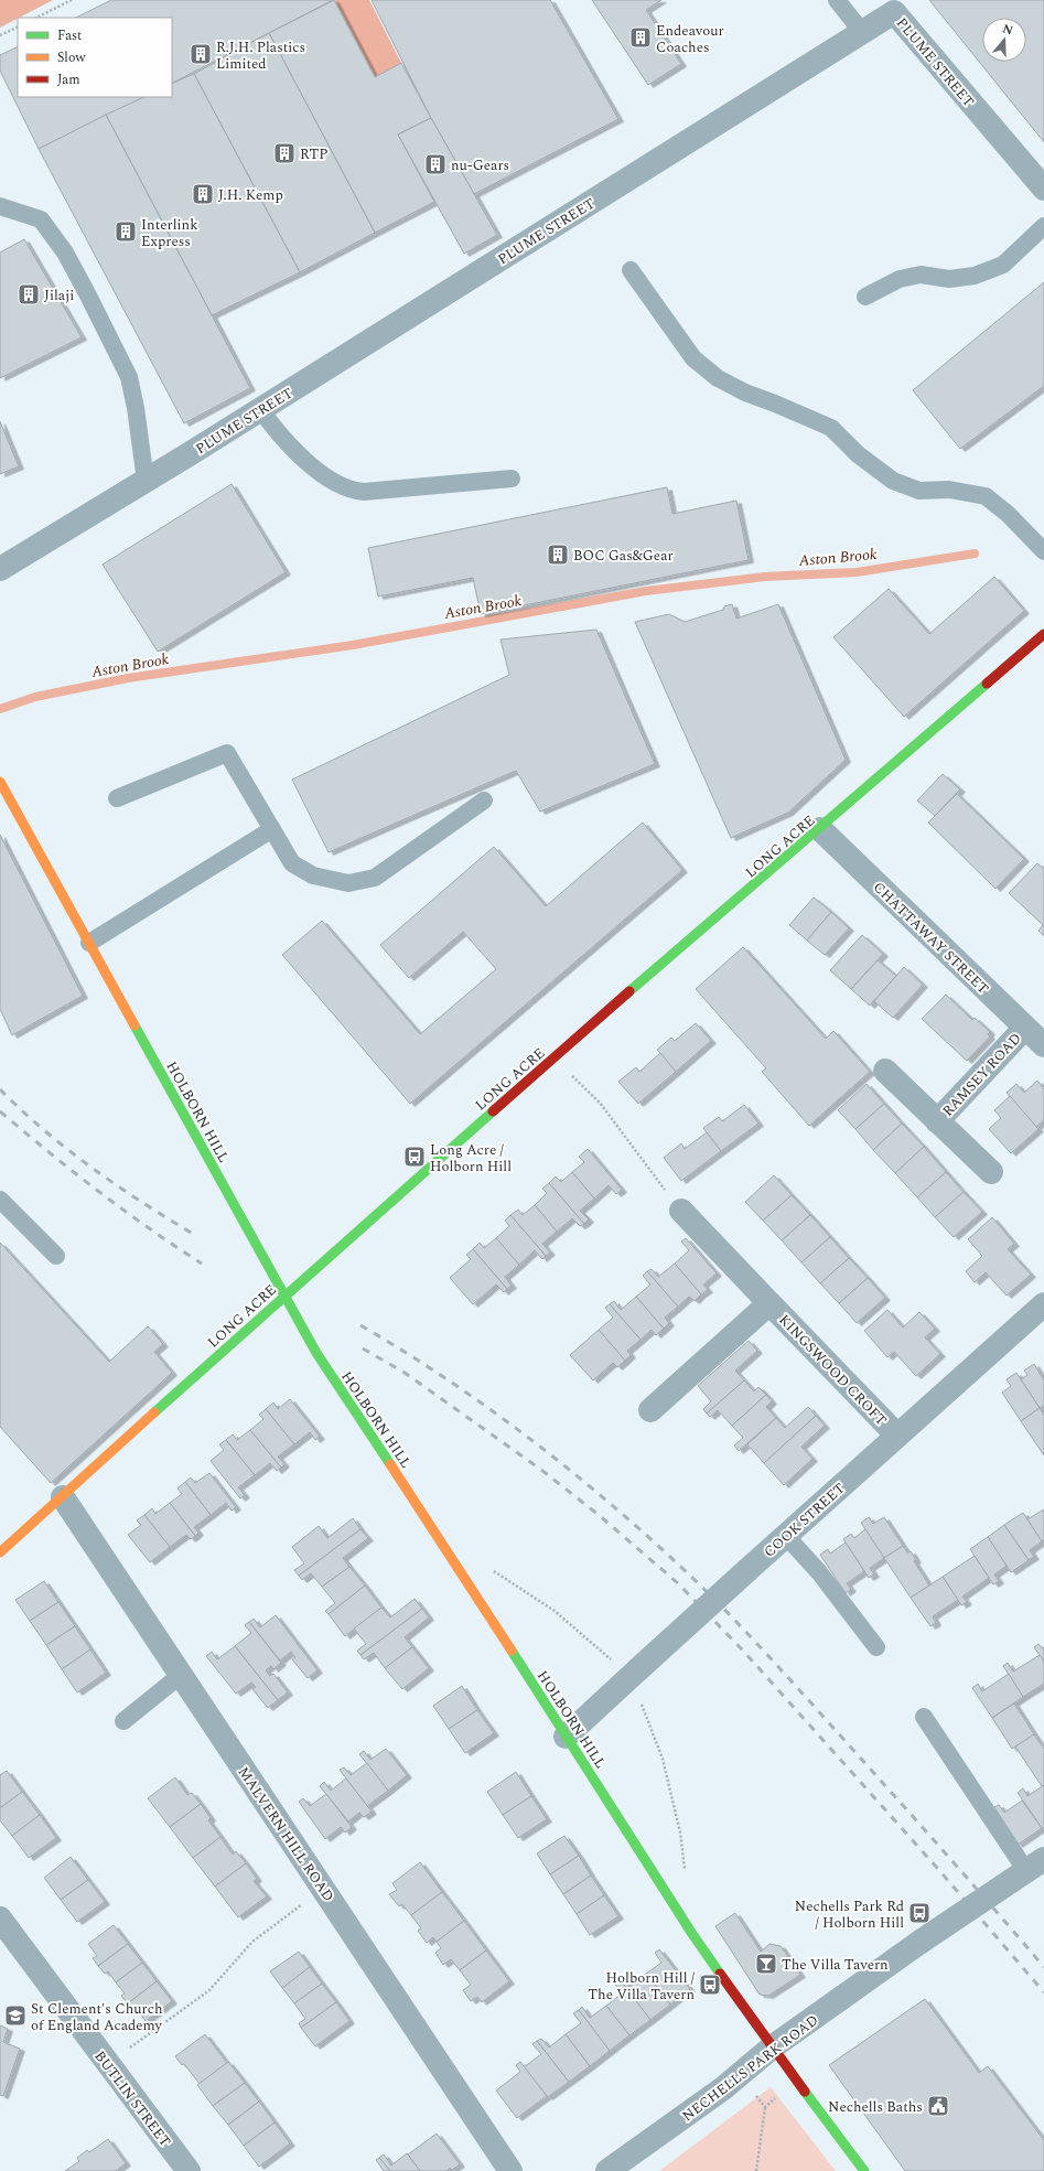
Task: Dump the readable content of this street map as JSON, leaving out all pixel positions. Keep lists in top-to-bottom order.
{
  "streets": {
    "street": [
      "PLUME STREET",
      "LONG ACRE",
      "CHATTAWAY STREET",
      "RAMSEY ROAD",
      "HOLBORN HILL",
      "KINGSWOOD CROFT",
      "COOK STREET",
      "MALVERN HILL ROAD",
      "NECHELLS PARK ROAD",
      "BUTLIN STREET"
    ]
  },
  "crossings": [
    ["LONG ACRE", "CHATTAWAY STREET"],
    ["LONG ACRE", "HOLBORN HILL"],
    ["LONG ACRE", "MALVERN HILL ROAD"],
    ["CHATTAWAY STREET", "RAMSEY ROAD"],
    ["HOLBORN HILL", "COOK STREET"],
    ["HOLBORN HILL", "NECHELLS PARK ROAD"],
    ["KINGSWOOD CROFT", "COOK STREET"]
  ],
  "water": ["Aston Brook"],
  "places": {
    "building": [
      "Endeavour Coaches",
      "R.J.H. Plastics Limited",
      "RTP",
      "nu-Gears",
      "J.H. Kemp",
      "Interlink Express",
      "Jilaji",
      "BOC Gas&Gear"
    ],
    "bus stop": ["Long Acre / Holborn Hill", "Nechells Park Rd / Holborn Hill", "Holborn Hill / The Villa Tavern"],
    "bar": ["The Villa Tavern"],
    "school or university": ["St Clement's Church of England Academy"],
    "public building": ["Nechells Baths"]
  },
  "legend": ["Fast", "Slow", "Jam"],
  "north": "top"
}
